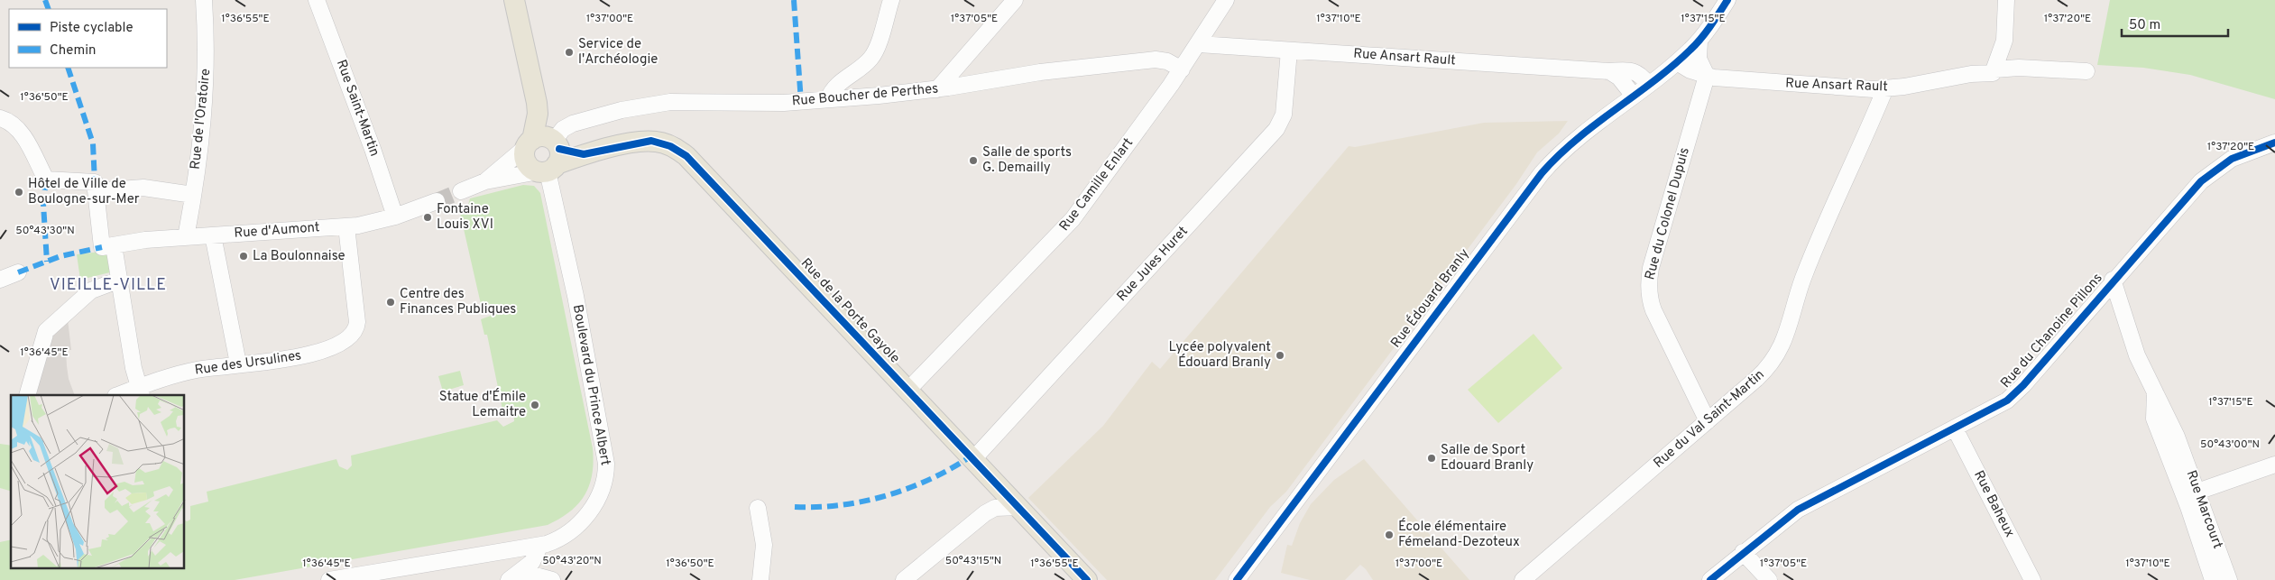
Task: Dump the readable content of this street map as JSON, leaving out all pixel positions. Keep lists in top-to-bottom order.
{
  "streets": {
    "main road": ["Rue de la Porte Gayole"],
    "street": [
      "Rue Ansart Rault",
      "Rue Boucher de Perthes",
      "Rue Saint-Martin",
      "Rue de l'Oratoire",
      "Rue Camille Enlart",
      "Rue du Colonel Dupuis",
      "Rue d'Aumont",
      "Rue Jules Huret",
      "Rue Édouard Branly",
      "Rue du Chanoine Pillons",
      "Rue des Ursulines",
      "Boulevard du Prince Albert",
      "Rue du Val Saint-Martin",
      "Rue Baheux",
      "Rue Marcourt"
    ]
  },
  "crossings": [
    ["Rue Ansart Rault", "Rue Camille Enlart"],
    ["Rue Ansart Rault", "Rue du Colonel Dupuis"],
    ["Rue Ansart Rault", "Rue Jules Huret"],
    ["Rue Ansart Rault", "Rue Édouard Branly"],
    ["Rue Ansart Rault", "Rue du Val Saint-Martin"],
    ["Rue Boucher de Perthes", "Rue Camille Enlart"],
    ["Rue Boucher de Perthes", "Rue de la Porte Gayole"],
    ["Rue Boucher de Perthes", "Boulevard du Prince Albert"],
    ["Rue Saint-Martin", "Rue d'Aumont"],
    ["Rue de l'Oratoire", "Rue d'Aumont"],
    ["Rue Camille Enlart", "Rue de la Porte Gayole"],
    ["Rue du Colonel Dupuis", "Rue du Val Saint-Martin"],
    ["Rue d'Aumont", "Rue des Ursulines"],
    ["Rue Jules Huret", "Rue de la Porte Gayole"],
    ["Rue de la Porte Gayole", "Boulevard du Prince Albert"],
    ["Rue du Chanoine Pillons", "Rue Baheux"],
    ["Rue du Chanoine Pillons", "Rue Marcourt"]
  ],
  "districts": ["VIEILLE-VILLE"],
  "places": [
    "Service de l'Archéologie",
    "Salle de sports G. Demailly",
    "Hôtel de Ville de Boulogne-sur-Mer",
    "Fontaine Louis XVI",
    "La Boulonnaise",
    "Centre des Finances Publiques",
    "Lycée polyvalent Édouard Branly",
    "Statue d'Émile Lemaitre",
    "Salle de Sport Edouard Branly",
    "École élémentaire Fémeland-Dezoteux"
  ],
  "legend": ["Piste cyclable", "Chemin"],
  "scale_bar": "50 m",
  "coordinates": [
    "1°37'20\"E",
    "1°36'55\"E",
    "1°37'00\"E",
    "1°37'05\"E",
    "1°37'10\"E",
    "1°37'15\"E",
    "1°36'50\"E",
    "50°43'30\"N",
    "1°36'45\"E",
    "50°43'00\"N",
    "50°43'20\"N",
    "50°43'15\"N"
  ]
}
